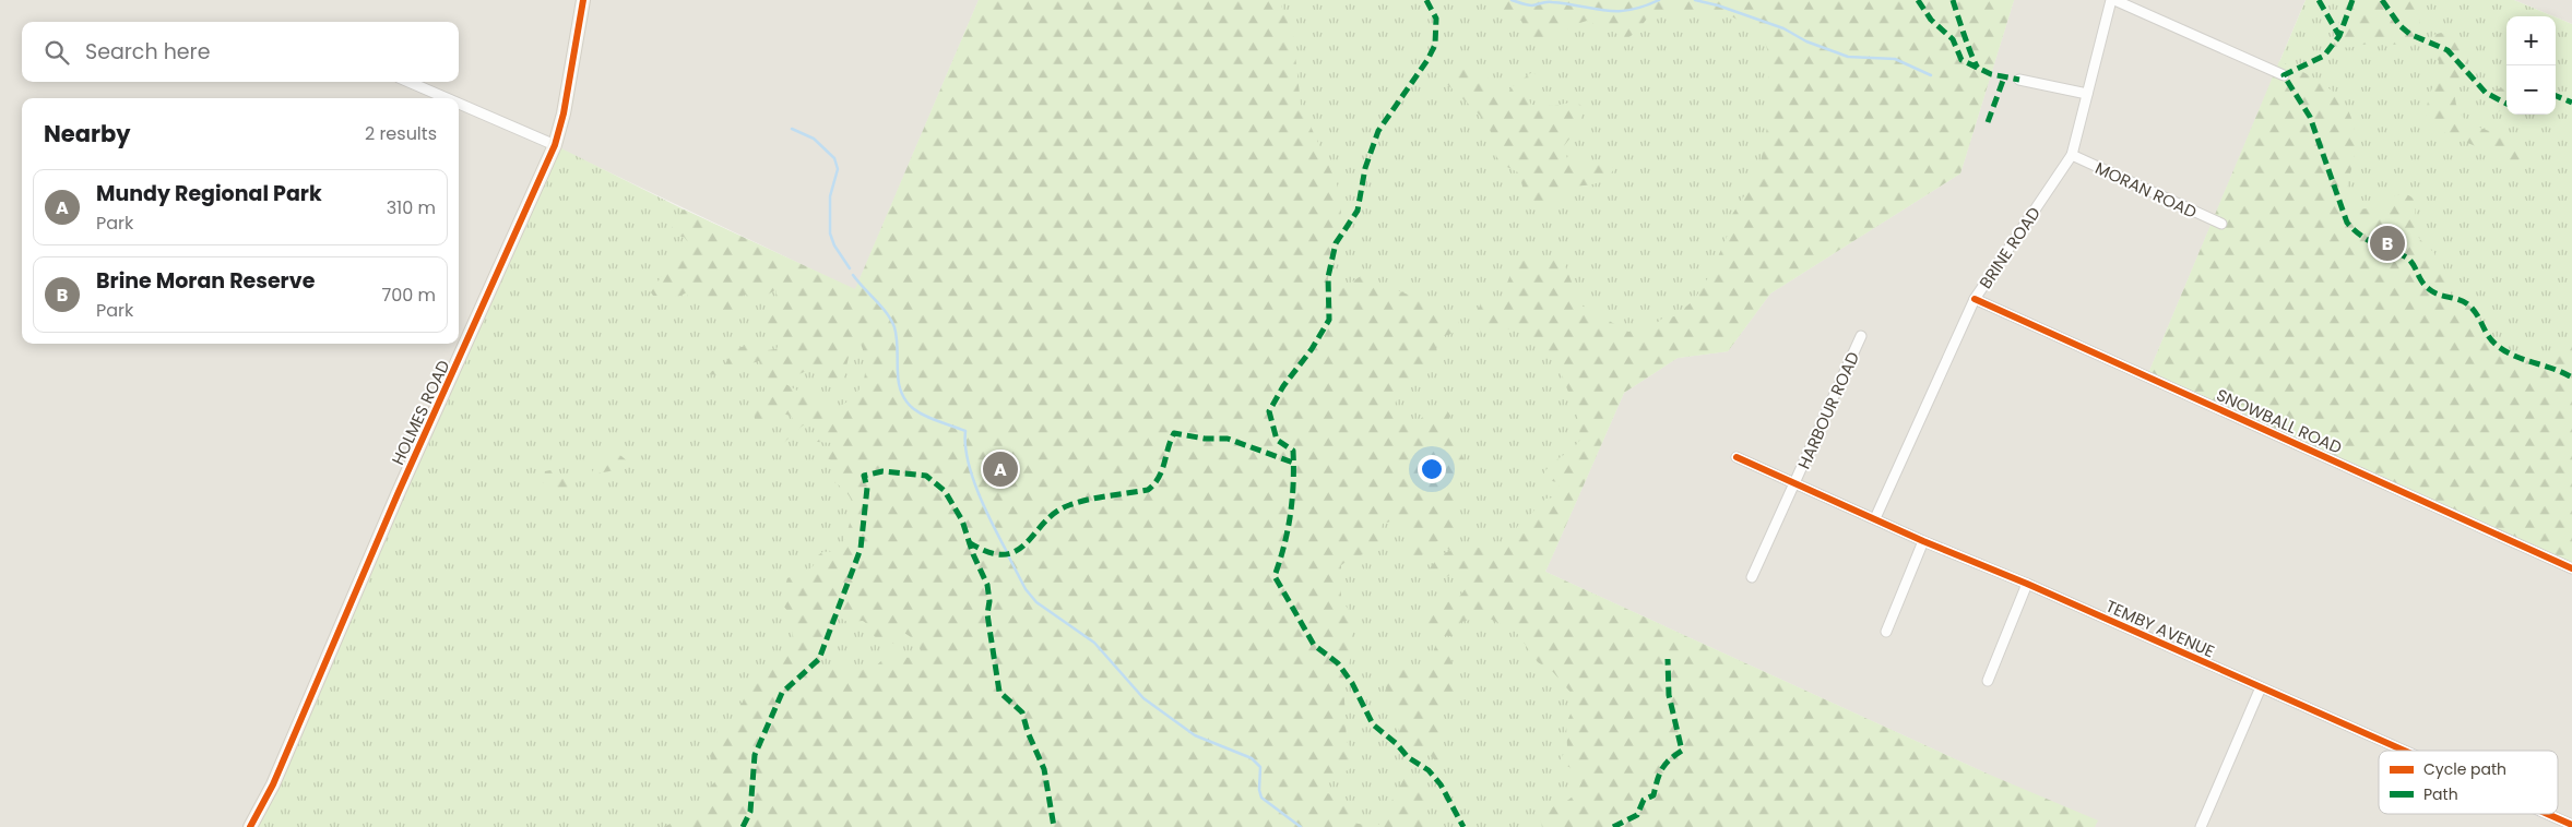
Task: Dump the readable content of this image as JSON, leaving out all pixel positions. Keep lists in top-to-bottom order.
{
  "streets": {
    "street": [
      "MORAN ROAD",
      "BRINE ROAD",
      "HARBOUR ROAD",
      "HOLMES ROAD",
      "SNOWBALL ROAD",
      "TEMBY AVENUE"
    ]
  },
  "crossings": [
    ["MORAN ROAD", "BRINE ROAD"],
    ["BRINE ROAD", "SNOWBALL ROAD"],
    ["BRINE ROAD", "TEMBY AVENUE"],
    ["HARBOUR ROAD", "TEMBY AVENUE"]
  ],
  "legend": ["Cycle path", "Path"],
  "page": {
    "map_buttons": ["+", "−"],
    "search": "Search here",
    "heading": ["Nearby", "2 results"],
    "list": [
      {
        "mark": "A",
        "name": "Mundy Regional Park",
        "note": "Park",
        "value": "310 m"
      },
      {
        "mark": "B",
        "name": "Brine Moran Reserve",
        "note": "Park",
        "value": "700 m"
      }
    ],
    "pins": ["B", "A"]
  }
}
